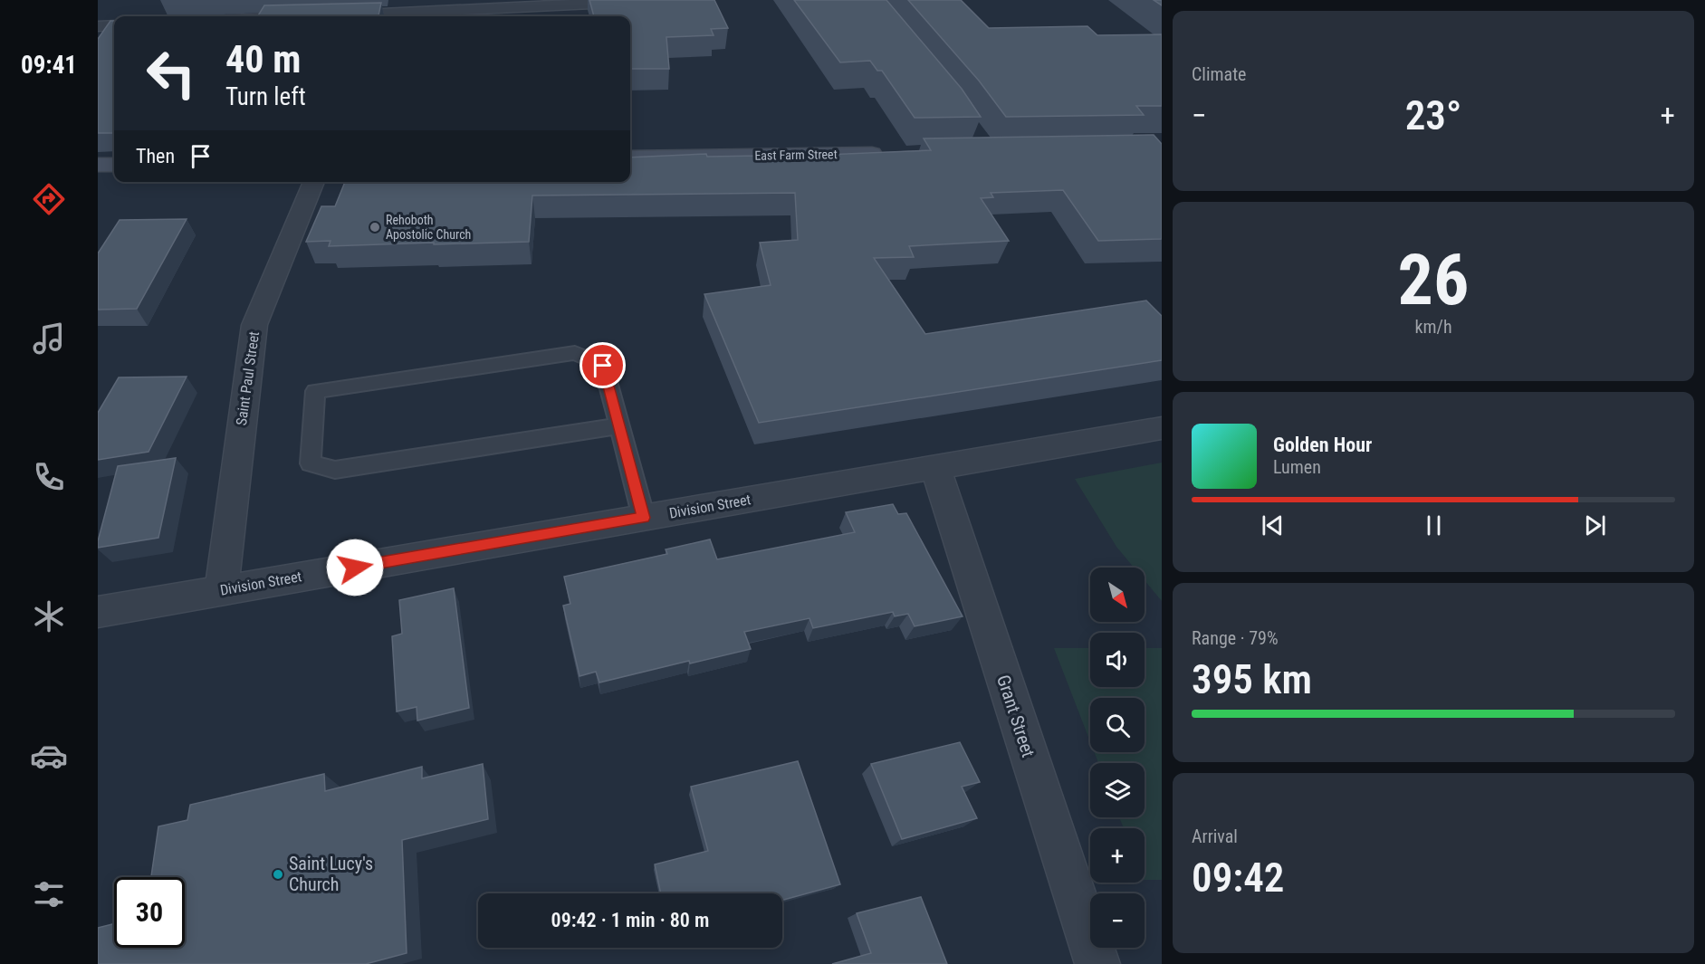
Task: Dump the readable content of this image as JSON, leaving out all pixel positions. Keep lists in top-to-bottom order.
{
  "streets": {
    "main road": ["East Farm Street"],
    "street": ["Saint Paul Street", "Division Street", "Grant Street"]
  },
  "crossings": [
    ["Saint Paul Street", "Division Street"],
    ["Division Street", "Grant Street"]
  ],
  "places": ["Rehoboth Apostolic Church", "Saint Lucy's Church"],
  "north": "bottom right",
  "page": {
    "tabs": "09:41",
    "tile": [
      "Climate",
      ["26", "km/h"],
      ["Range · 79%", "395 km"],
      ["Arrival", "09:42"]
    ],
    "turn": ["40 m", "Turn left"],
    "heat": ["−", "23°", "+"],
    "then": "Then",
    "song": ["Golden Hour", "Lumen"],
    "map_buttons": ["+", "−"],
    "limit": "30",
    "trip": "09:42 · 1 min · 80 m"
  }
}
